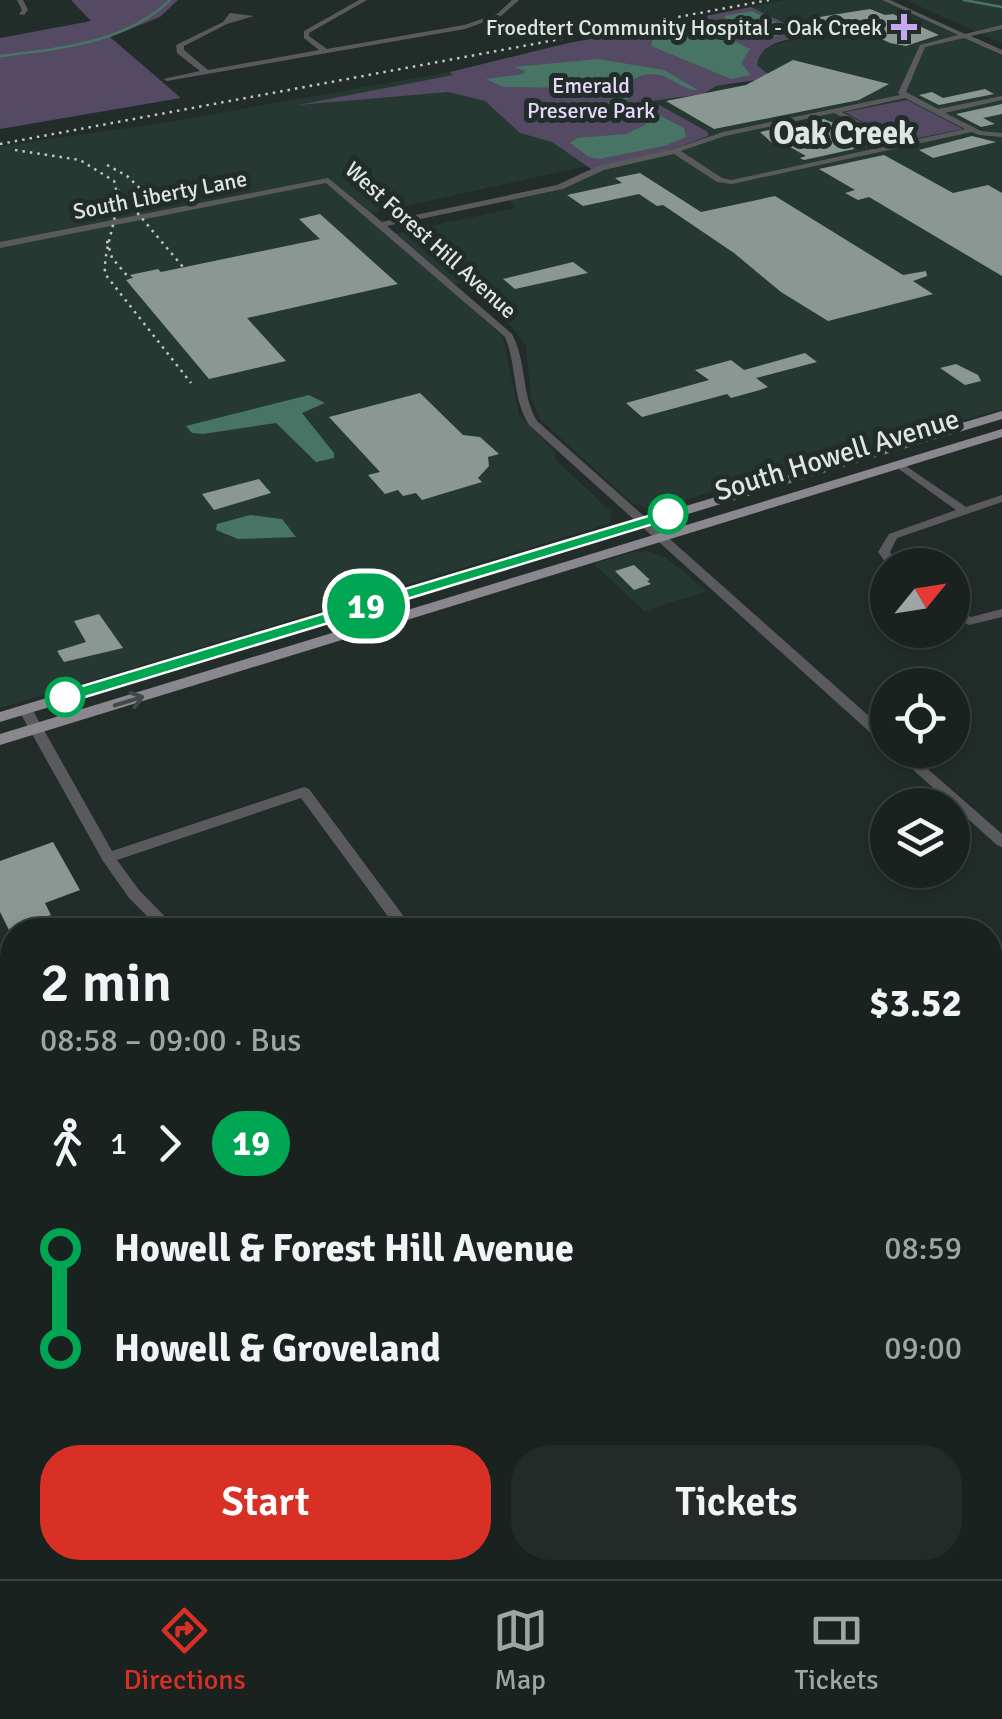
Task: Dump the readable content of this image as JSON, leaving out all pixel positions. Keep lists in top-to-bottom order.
{
  "streets": {
    "main road": ["South Howell Avenue"],
    "street": ["South Liberty Lane", "West Forest Hill Avenue"]
  },
  "crossings": [
    ["South Liberty Lane", "West Forest Hill Avenue"],
    ["West Forest Hill Avenue", "South Howell Avenue"]
  ],
  "districts": ["Oak Creek"],
  "parks": ["Emerald Preserve Park"],
  "places": {
    "health": ["Froedtert Community Hospital - Oak Creek"]
  },
  "lines": ["bus line 19"],
  "north": "top right",
  "page": {
    "on_map": "19",
    "heading": ["2 min", "08:58 – 09:00 · Bus", "$3.52"],
    "legs": ["1", "19"],
    "list": [
      {
        "name": "Howell & Forest Hill Avenue",
        "value": "08:59"
      },
      {
        "name": "Howell & Groveland",
        "value": "09:00"
      }
    ],
    "buttons": ["Start", "Tickets"],
    "tabs": ["Directions", "Map", "Tickets"]
  }
}
